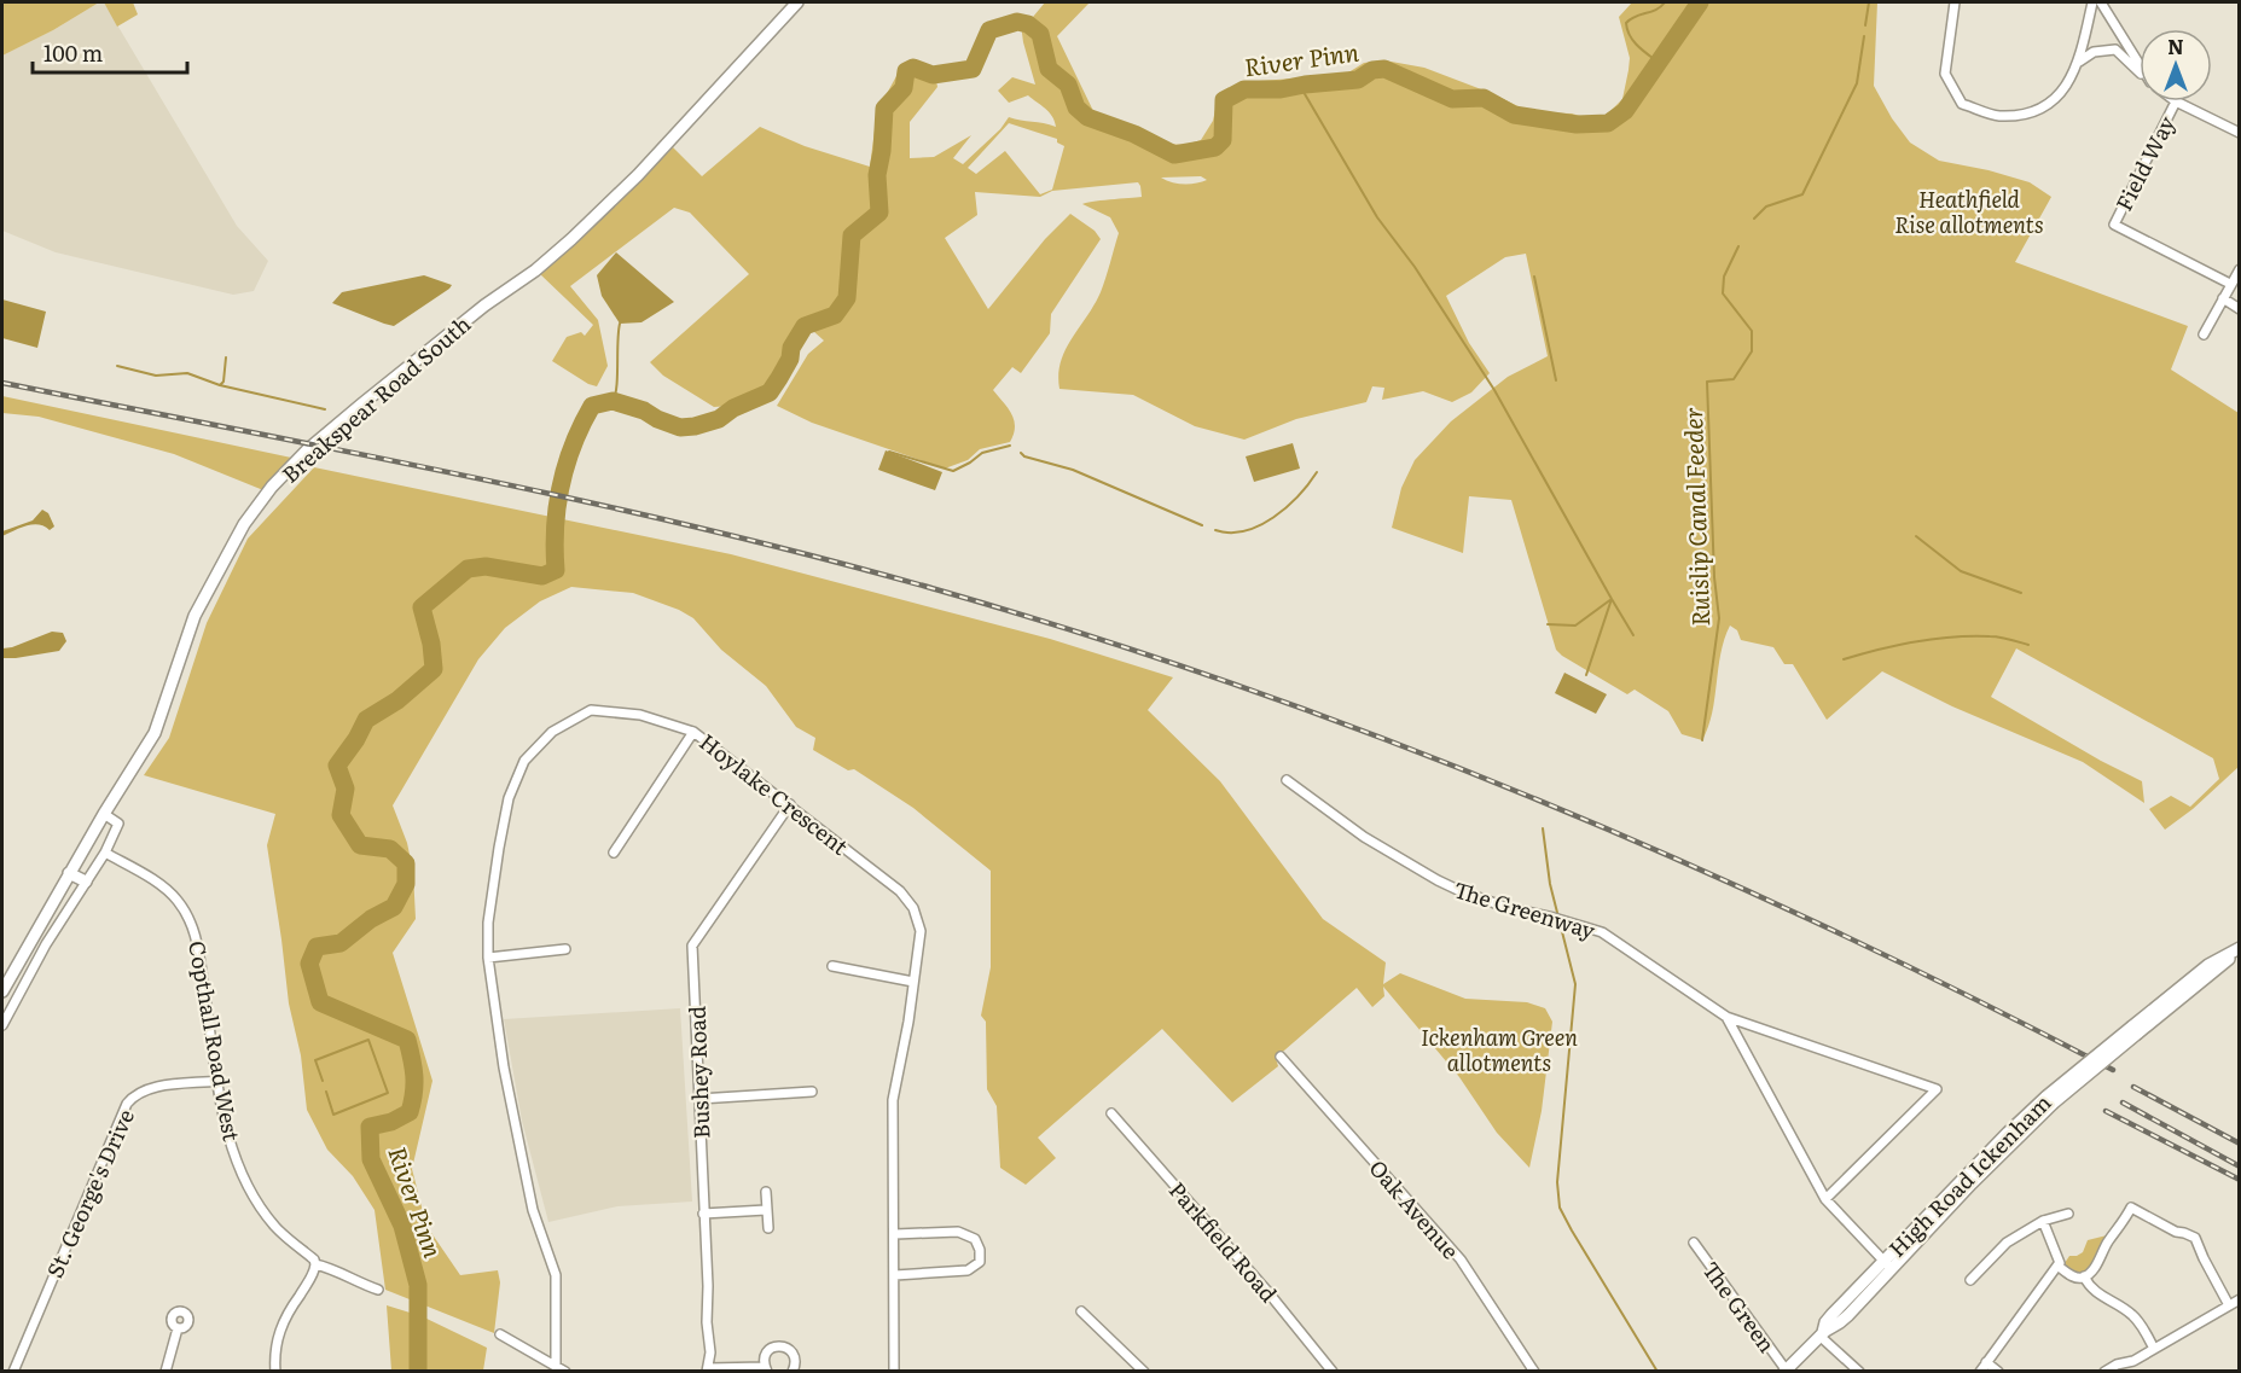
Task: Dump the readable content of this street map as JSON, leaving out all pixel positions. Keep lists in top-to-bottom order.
{
  "streets": {
    "street": [
      "Field Way",
      "Breakspear Road South",
      "Hoylake Crescent",
      "The Greenway",
      "Copthall Road West",
      "Bushey Road",
      "High Road Ickenham",
      "St. George's Drive",
      "Oak Avenue",
      "Parkfield Road",
      "The Green"
    ]
  },
  "crossings": [
    ["Hoylake Crescent", "Bushey Road"],
    ["The Greenway", "High Road Ickenham"],
    ["Copthall Road West", "St. George's Drive"],
    ["High Road Ickenham", "The Green"]
  ],
  "water": ["River Pinn", "Ruislip Canal Feeder"],
  "parks": ["Heathfield Rise allotments", "Ickenham Green allotments"],
  "scale_bar": "100 m",
  "north": "top"
}
